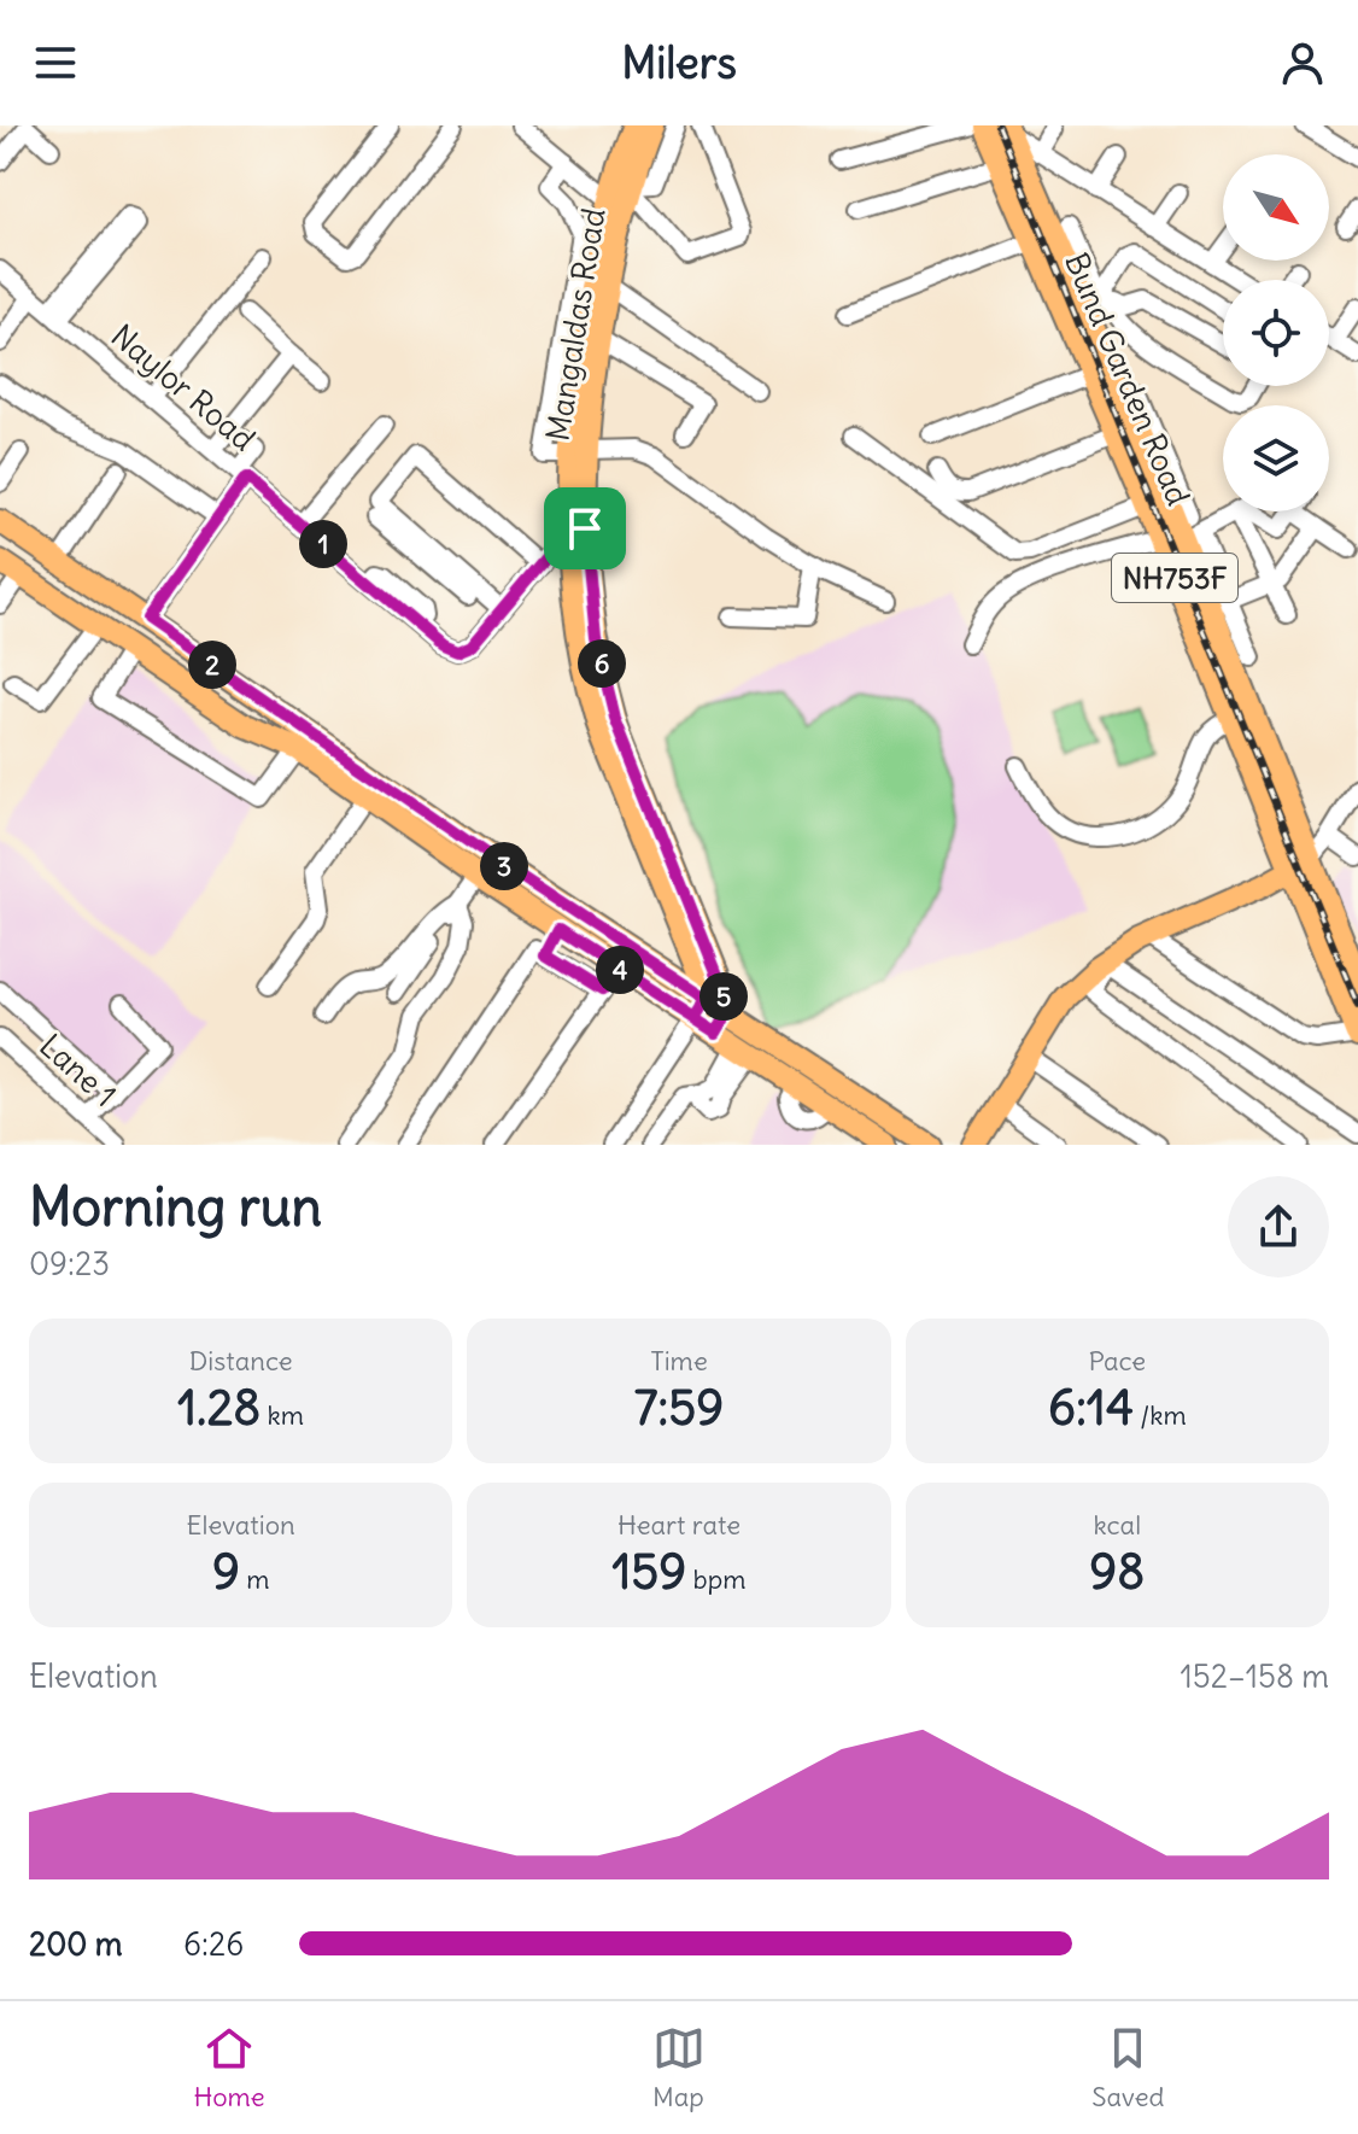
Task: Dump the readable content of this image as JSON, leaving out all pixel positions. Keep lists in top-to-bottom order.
{
  "streets": {
    "highway": ["Bund Garden Road", "NH753F"],
    "main road": ["Mangaldas Road"],
    "street": ["Naylor Road", "Lane 1"]
  },
  "crossings": [
    ["Mangaldas Road", "Naylor Road"]
  ],
  "north": "bottom right",
  "page": {
    "header": "Milers",
    "pins": [
      "1",
      "6",
      "2",
      "3",
      "4",
      "5"
    ],
    "heading": ["Morning run", "09:23"],
    "stats": [
      ["Distance", "1.28 km"],
      ["Time", "7:59"],
      ["Pace", "6:14 /km"],
      ["Elevation", "9 m"],
      ["Heart rate", "159 bpm"],
      ["kcal", "98"]
    ],
    "chart": ["Elevation", "152–158 m"],
    "list": [
      {
        "name": "200 m",
        "note": "6:26"
      }
    ],
    "tabs": ["Home", "Map", "Saved"]
  }
}
